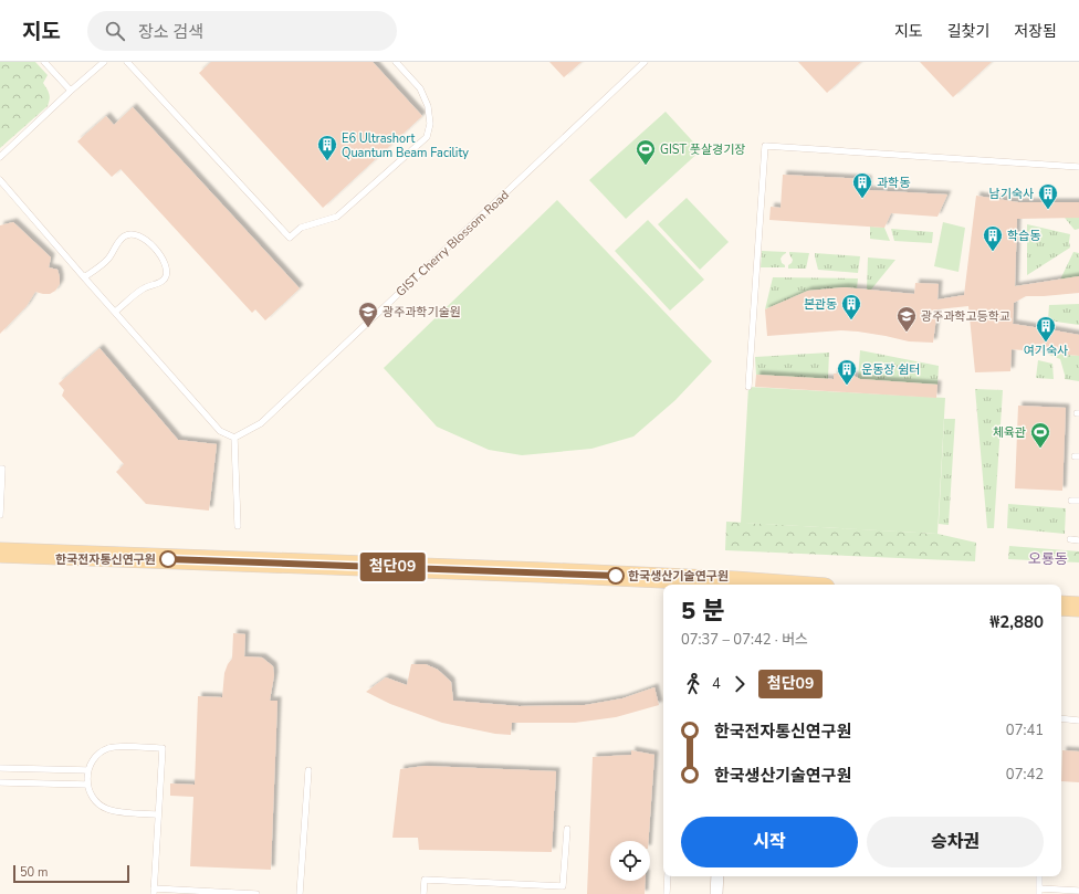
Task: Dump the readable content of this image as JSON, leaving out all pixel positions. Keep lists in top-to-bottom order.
{
  "streets": {
    "lane": ["GIST Cherry Blossom Road"]
  },
  "districts": ["오룡동"],
  "places": {
    "building": [
      "E6 Ultrashort Quantum Beam Facility",
      "과학동",
      "남기숙사",
      "학습동",
      "본관동",
      "여기숙사",
      "운동장 쉼터"
    ],
    "sports": ["GIST 풋살경기장", "체육관"],
    "school or university": ["광주과학기술원", "광주과학고등학교"],
    "other": ["한국전자통신연구원", "한국생산기술연구원"]
  },
  "lines": ["bus line 첨단09"],
  "scale_bar": "50 m",
  "page": {
    "header": "지도",
    "search": "장소 검색",
    "nav": ["지도", "길찾기", "저장됨"],
    "on_map": "첨단09",
    "heading": ["5 분", "07:37 – 07:42 · 버스", "₩2,880"],
    "legs": ["4", "첨단09"],
    "list": [
      {
        "name": "한국전자통신연구원",
        "value": "07:41"
      },
      {
        "name": "한국생산기술연구원",
        "value": "07:42"
      }
    ],
    "buttons": ["시작", "승차권"],
    "scale": "50 m"
  }
}
